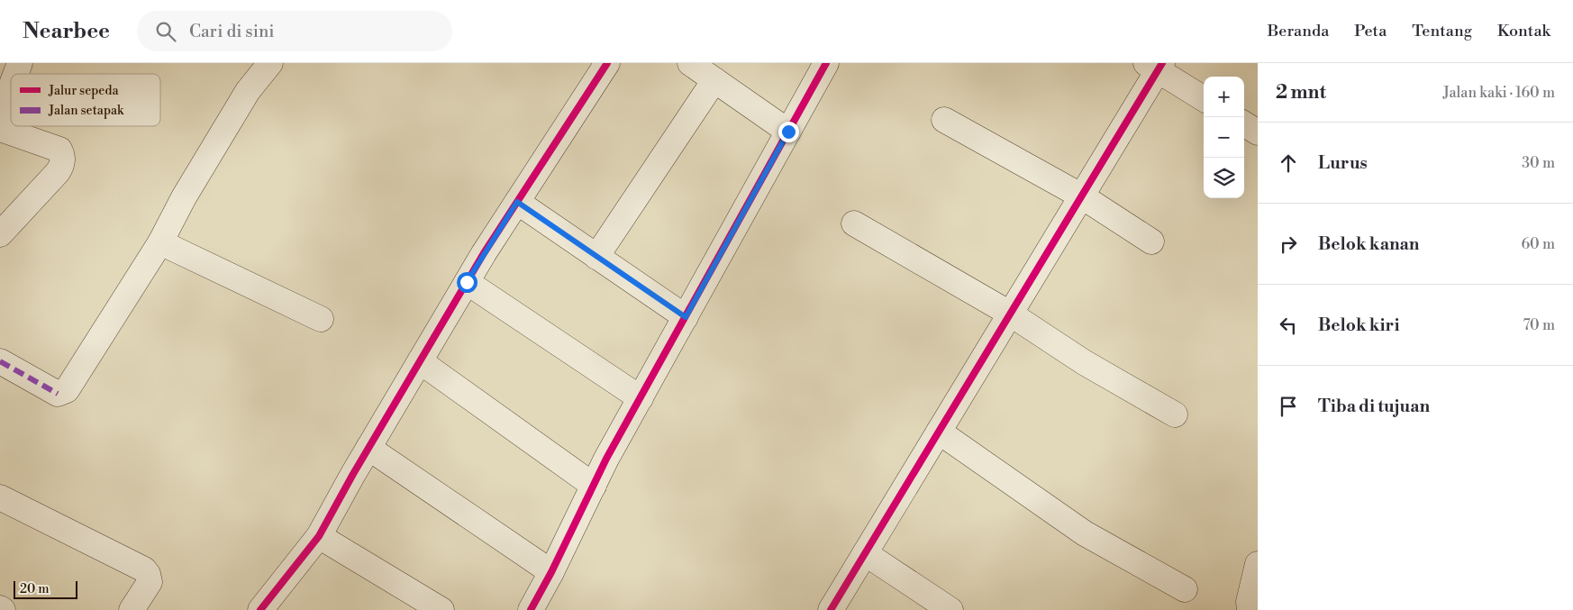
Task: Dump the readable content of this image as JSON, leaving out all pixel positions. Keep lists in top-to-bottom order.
{
  "legend": ["Jalur sepeda", "Jalan setapak"],
  "scale_bar": "20 m",
  "page": {
    "header": "Nearbee",
    "search": "Cari di sini",
    "nav": [
      "Beranda",
      "Peta",
      "Tentang",
      "Kontak"
    ],
    "heading": ["2 mnt", "Jalan kaki · 160 m"],
    "map_buttons": ["+", "−"],
    "list": [
      ["Lurus", "30 m"],
      ["Belok kanan", "60 m"],
      ["Belok kiri", "70 m"],
      "Tiba di tujuan"
    ],
    "scale": "20 m"
  }
}
